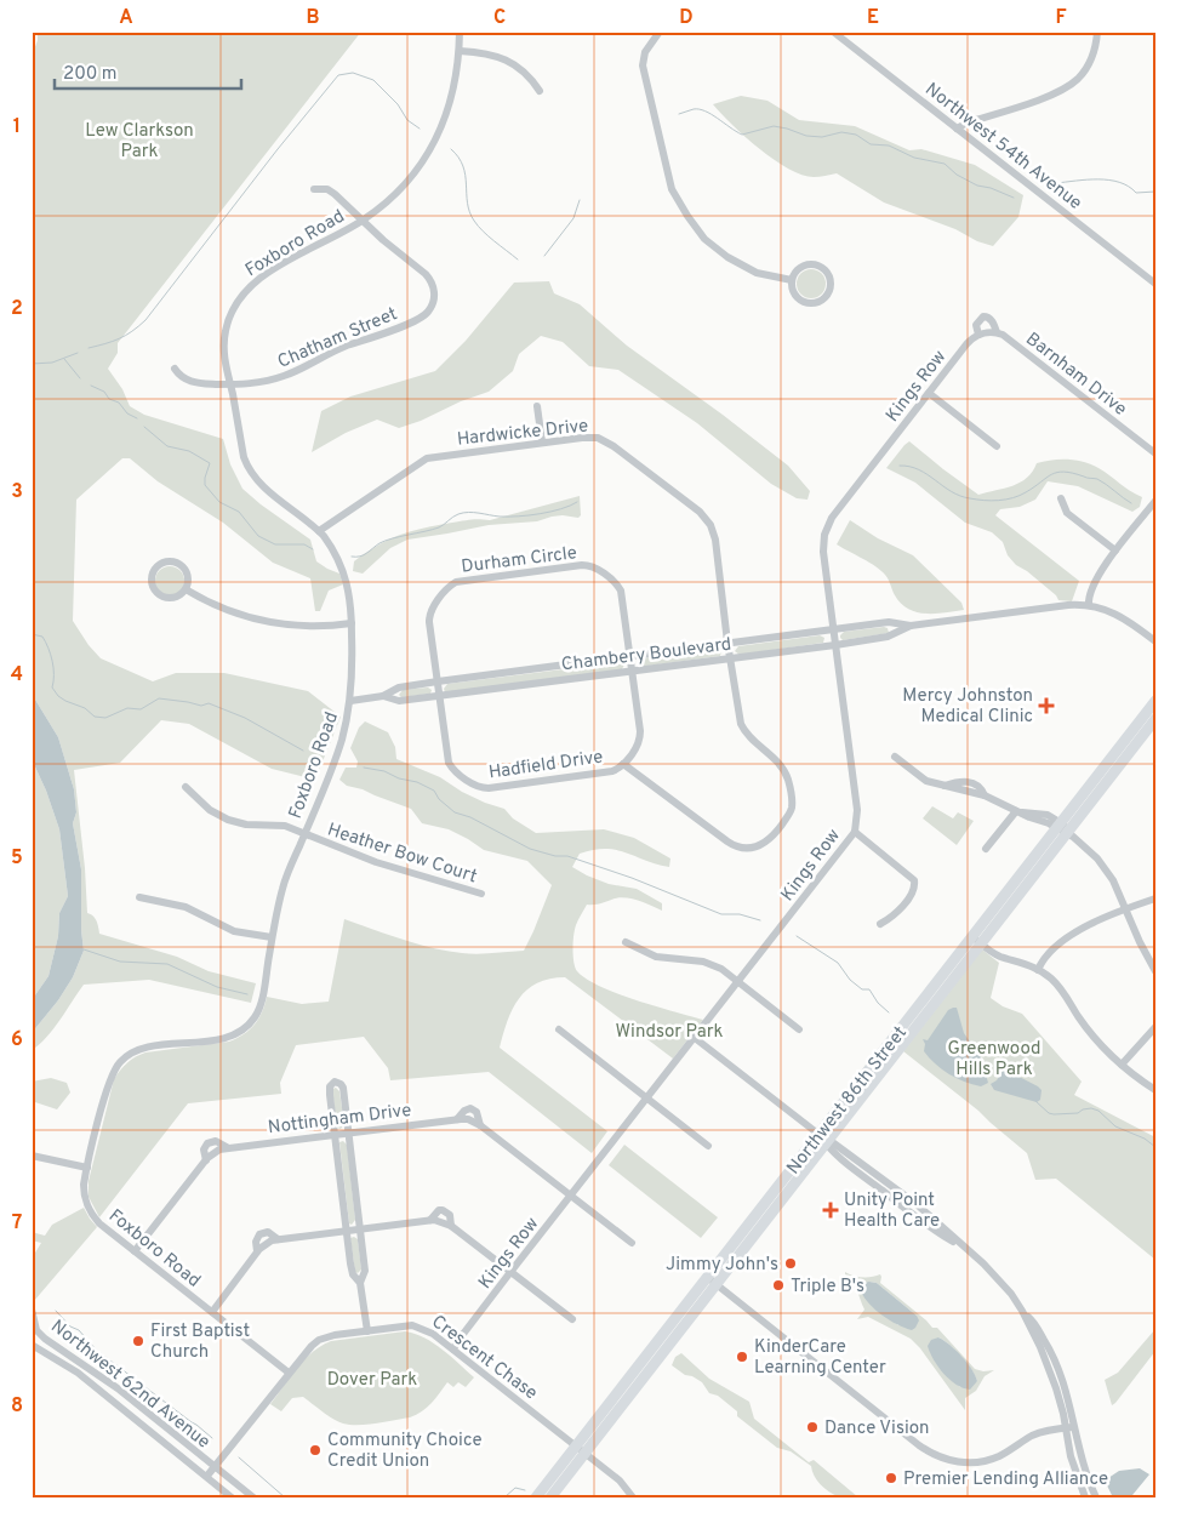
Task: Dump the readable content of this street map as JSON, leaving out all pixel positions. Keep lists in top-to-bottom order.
{
  "streets": {
    "main road": ["Northwest 86th Street"],
    "street": [
      "Northwest 54th Avenue",
      "Foxboro Road",
      "Chatham Street",
      "Barnham Drive",
      "Kings Row",
      "Hardwicke Drive",
      "Durham Circle",
      "Chambery Boulevard",
      "Hadfield Drive",
      "Heather Bow Court",
      "Nottingham Drive",
      "Crescent Chase",
      "Northwest 62nd Avenue"
    ]
  },
  "crossings": [
    ["Foxboro Road", "Chatham Street"],
    ["Foxboro Road", "Hardwicke Drive"],
    ["Foxboro Road", "Chambery Boulevard"],
    ["Foxboro Road", "Heather Bow Court"],
    ["Foxboro Road", "Nottingham Drive"],
    ["Foxboro Road", "Crescent Chase"],
    ["Kings Row", "Chambery Boulevard"],
    ["Kings Row", "Nottingham Drive"],
    ["Kings Row", "Crescent Chase"],
    ["Hardwicke Drive", "Chambery Boulevard"],
    ["Hardwicke Drive", "Hadfield Drive"],
    ["Durham Circle", "Chambery Boulevard"],
    ["Durham Circle", "Hadfield Drive"],
    ["Chambery Boulevard", "Hadfield Drive"],
    ["Northwest 86th Street", "Crescent Chase"],
    ["Crescent Chase", "Northwest 62nd Avenue"]
  ],
  "parks": [
    "Lew Clarkson Park",
    "Windsor Park",
    "Greenwood Hills Park",
    "Dover Park"
  ],
  "places": {
    "health": ["Mercy Johnston Medical Clinic", "Unity Point Health Care"],
    "other": [
      "Jimmy John's",
      "Triple B's",
      "First Baptist Church",
      "KinderCare Learning Center",
      "Dance Vision",
      "Community Choice Credit Union",
      "Premier Lending Alliance"
    ]
  },
  "scale_bar": "200 m",
  "grid": {
    "columns": [
      "A",
      "B",
      "C",
      "D",
      "E",
      "F"
    ],
    "rows": [
      "1",
      "2",
      "3",
      "4",
      "5",
      "6",
      "7",
      "8"
    ]
  }
}
